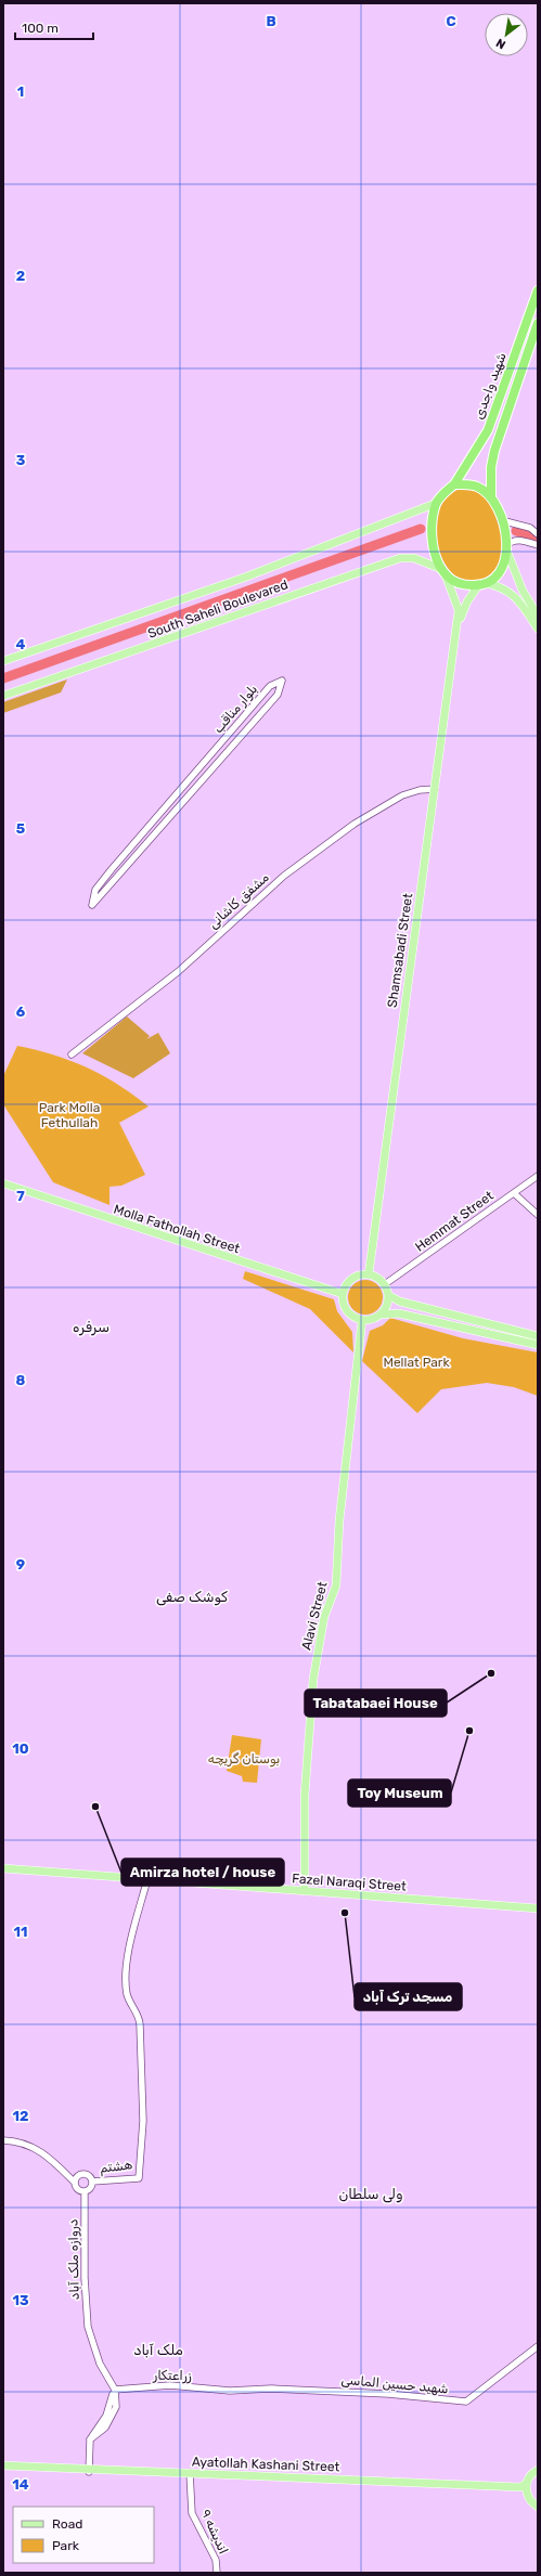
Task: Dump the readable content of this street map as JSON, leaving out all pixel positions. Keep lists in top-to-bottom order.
{
  "streets": {
    "highway": ["شهید واجدی"],
    "main road": [
      "South Saheli Boulevared",
      "Shamsabadi Street",
      "Molla Fathollah Street",
      "Alavi Street",
      "Fazel Naraqi Street",
      "Ayatollah Kashani Street"
    ],
    "street": [
      "بلوار مناقب",
      "مشفق کاشانی",
      "Hemmat Street",
      "هشتم",
      "دروازه ملک آباد",
      "زراعتکار",
      "شهید حسین الماسی",
      "اندیشه ۹"
    ]
  },
  "crossings": [
    ["شهید واجدی", "South Saheli Boulevared"],
    ["مشفق کاشانی", "Shamsabadi Street"],
    ["Shamsabadi Street", "Hemmat Street"],
    ["Shamsabadi Street", "Molla Fathollah Street"],
    ["Shamsabadi Street", "Alavi Street"],
    ["Hemmat Street", "Molla Fathollah Street"],
    ["Hemmat Street", "Alavi Street"],
    ["Molla Fathollah Street", "Alavi Street"],
    ["Alavi Street", "Fazel Naraqi Street"],
    ["Fazel Naraqi Street", "هشتم"],
    ["هشتم", "دروازه ملک آباد"],
    ["دروازه ملک آباد", "زراعتکار"],
    ["زراعتکار", "شهید حسین الماسی"],
    ["Ayatollah Kashani Street", "اندیشه ۹"]
  ],
  "districts": [
    "سرفره",
    "کوشک صفی",
    "ولی سلطان",
    "ملک آباد"
  ],
  "parks": ["Park Molla Fethullah", "Mellat Park", "بوستان گریچه"],
  "places": [
    "Tabatabaei House",
    "Toy Museum",
    "Amirza hotel / house",
    "مسجد ترک آباد"
  ],
  "legend": ["Road", "Park"],
  "scale_bar": "100 m",
  "north": "bottom left",
  "grid": {
    "columns": ["B", "C"],
    "rows": [
      "1",
      "2",
      "3",
      "4",
      "5",
      "6",
      "7",
      "8",
      "9",
      "10",
      "11",
      "12",
      "13",
      "14"
    ]
  }
}
